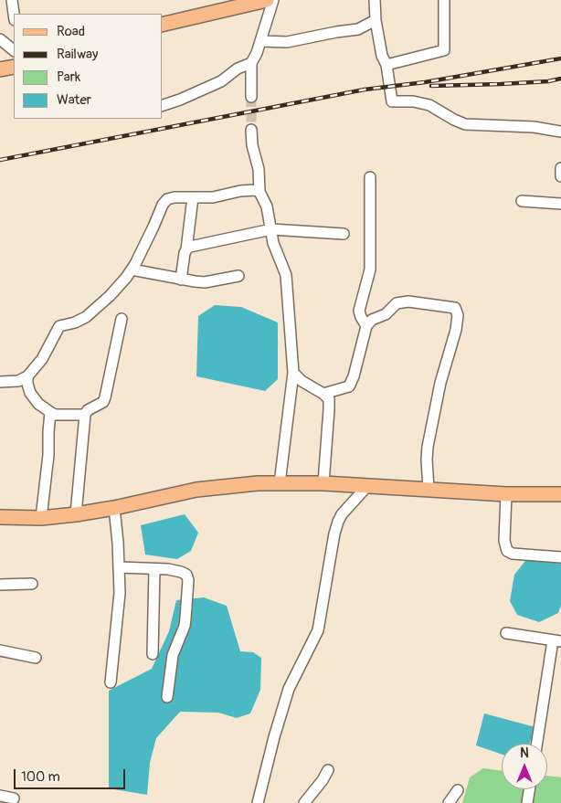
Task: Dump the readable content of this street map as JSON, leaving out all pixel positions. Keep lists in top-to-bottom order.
{
  "legend": [
    "Road",
    "Railway",
    "Park",
    "Water"
  ],
  "scale_bar": "100 m",
  "north": "top"
}
